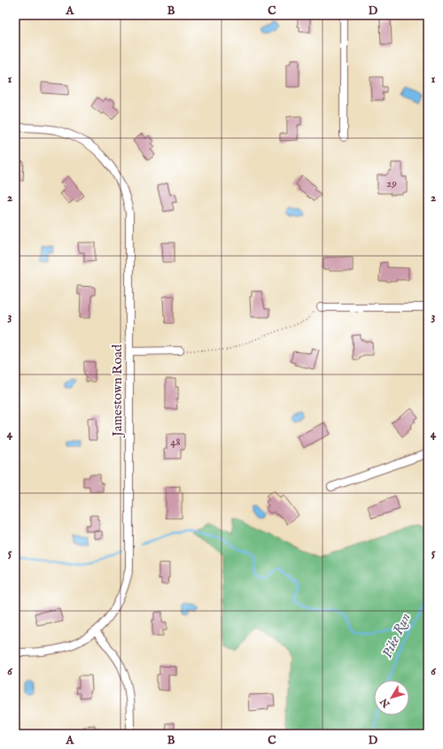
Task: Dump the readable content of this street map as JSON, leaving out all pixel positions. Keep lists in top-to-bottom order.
{
  "streets": {
    "street": ["Jamestown Road"]
  },
  "water": ["Pike Run"],
  "house_numbers": ["29", "48"],
  "north": "bottom left",
  "grid": {
    "columns": [
      "A",
      "B",
      "C",
      "D"
    ],
    "rows": [
      "1",
      "2",
      "3",
      "4",
      "5",
      "6"
    ]
  }
}
